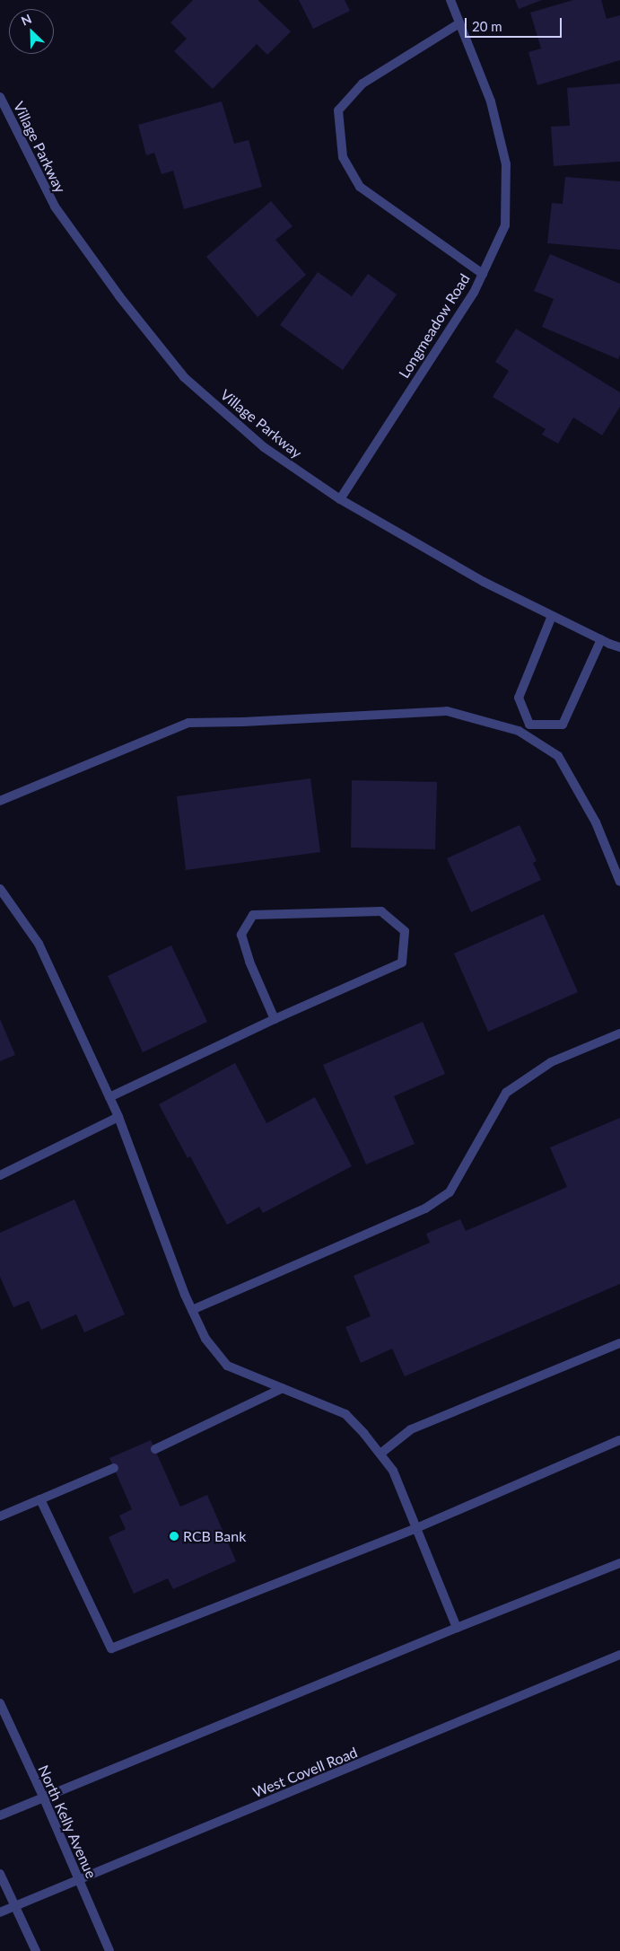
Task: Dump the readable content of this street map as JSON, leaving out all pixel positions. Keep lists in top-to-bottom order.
{
  "streets": {
    "street": [
      "Village Parkway",
      "Longmeadow Road",
      "West Covell Road",
      "North Kelly Avenue"
    ]
  },
  "crossings": [
    ["Village Parkway", "Longmeadow Road"],
    ["West Covell Road", "North Kelly Avenue"]
  ],
  "places": ["RCB Bank"],
  "scale_bar": "20 m",
  "north": "top left"
}
